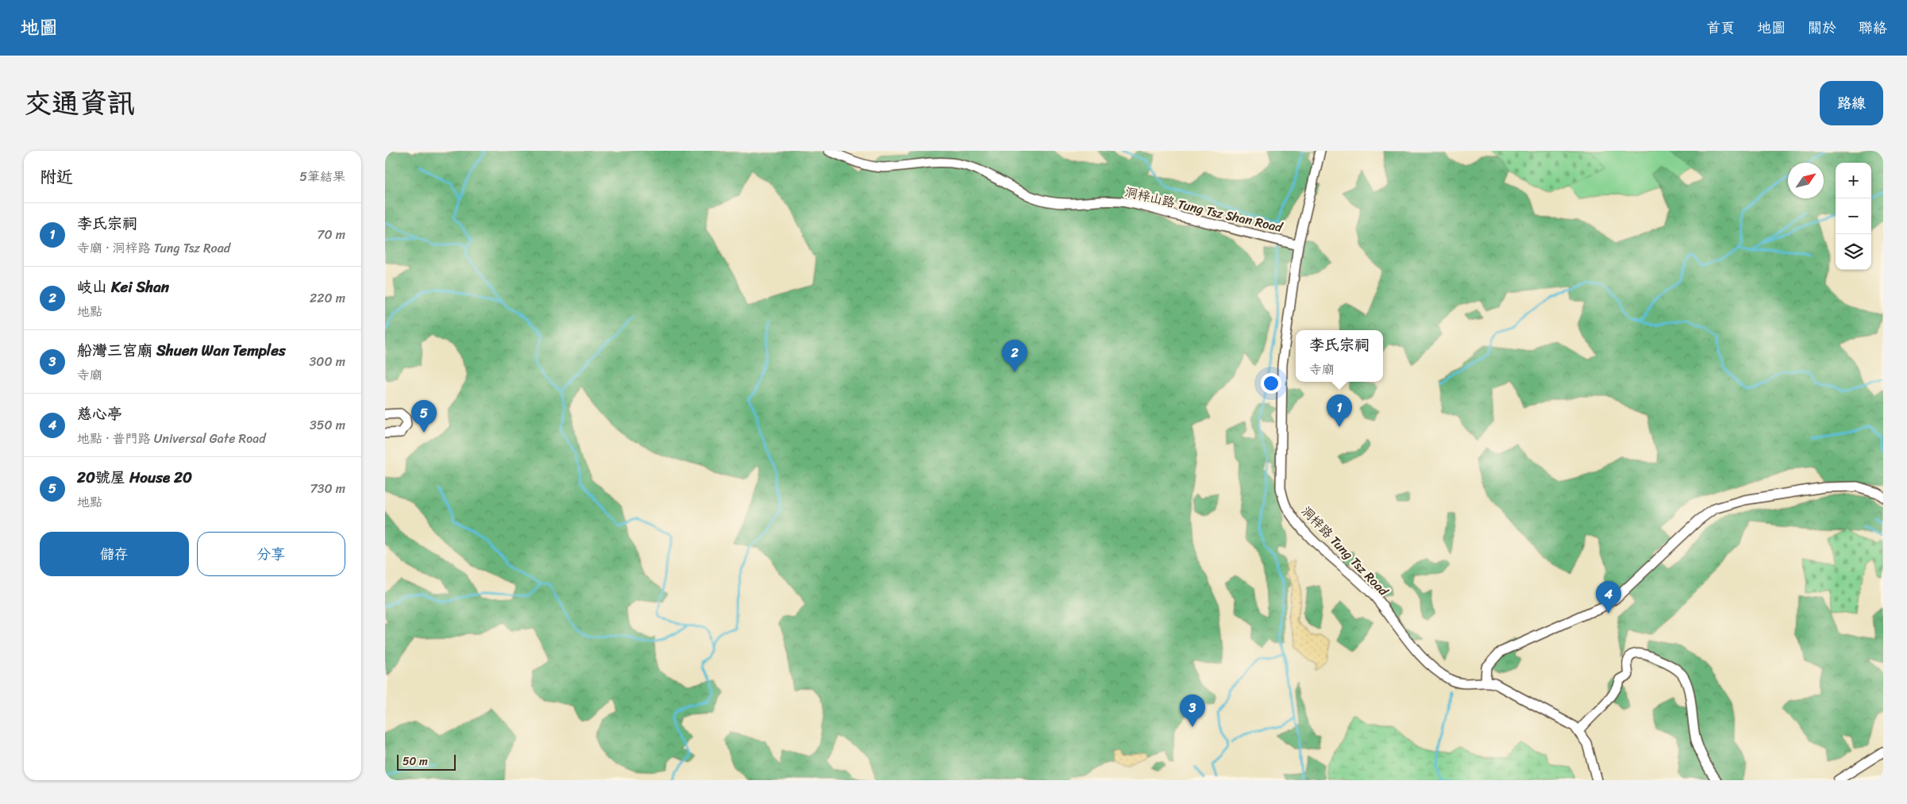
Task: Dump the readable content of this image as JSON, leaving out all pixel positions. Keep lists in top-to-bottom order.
{
  "streets": {
    "street": ["洞梓山路 Tung Tsz Shan Road", "洞梓路 Tung Tsz Road"]
  },
  "crossings": [
    ["洞梓山路 Tung Tsz Shan Road", "洞梓路 Tung Tsz Road"]
  ],
  "scale_bar": "50 m",
  "north": "top right",
  "page": {
    "header": "地圖",
    "nav": [
      "首頁",
      "地圖",
      "關於",
      "聯絡"
    ],
    "title": "交通資訊",
    "buttons": [
      "路線",
      ["儲存", "分享"]
    ],
    "heading": ["附近", "5筆結果"],
    "map_buttons": ["+", "−"],
    "list": [
      {
        "mark": "1",
        "name": "李氏宗祠",
        "note": "寺廟 · 洞梓路 Tung Tsz Road",
        "value": "70 m"
      },
      {
        "mark": "2",
        "name": "岐山 Kei Shan",
        "note": "地點",
        "value": "220 m"
      },
      {
        "mark": "3",
        "name": "船灣三宮廟 Shuen Wan Temples",
        "note": "寺廟",
        "value": "300 m"
      },
      {
        "mark": "4",
        "name": "慈心亭",
        "note": "地點 · 普門路 Universal Gate Road",
        "value": "350 m"
      },
      {
        "mark": "5",
        "name": "20號屋 House 20",
        "note": "地點",
        "value": "730 m"
      }
    ],
    "popup": ["李氏宗祠", "寺廟"],
    "pins": [
      "2",
      "1",
      "5",
      "4",
      "3"
    ],
    "scale": "50 m"
  }
}
